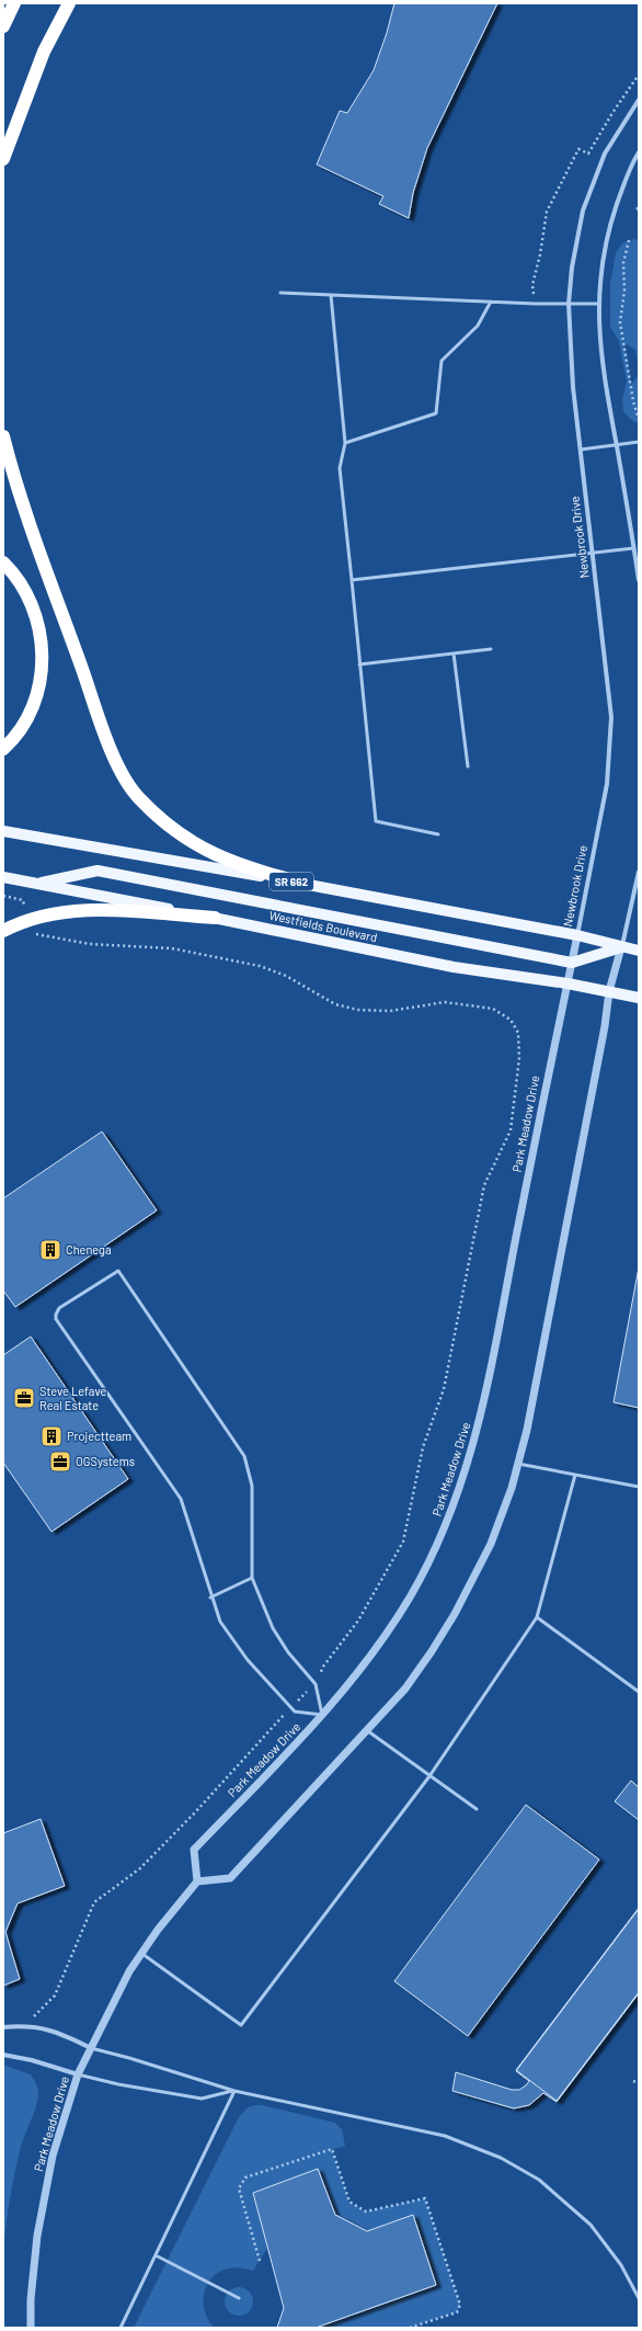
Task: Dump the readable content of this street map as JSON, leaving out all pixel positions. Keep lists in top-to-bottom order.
{
  "streets": {
    "main road": ["SR 662", "Westfields Boulevard"],
    "street": ["Newbrook Drive", "Park Meadow Drive"]
  },
  "crossings": [
    ["Newbrook Drive", "SR 662"],
    ["Newbrook Drive", "Westfields Boulevard"],
    ["Newbrook Drive", "Park Meadow Drive"],
    ["Westfields Boulevard", "Park Meadow Drive"]
  ],
  "places": {
    "building": ["Chenega", "Projectteam"],
    "office": ["Steve Lefave Real Estate", "OGSystems"]
  }
}
